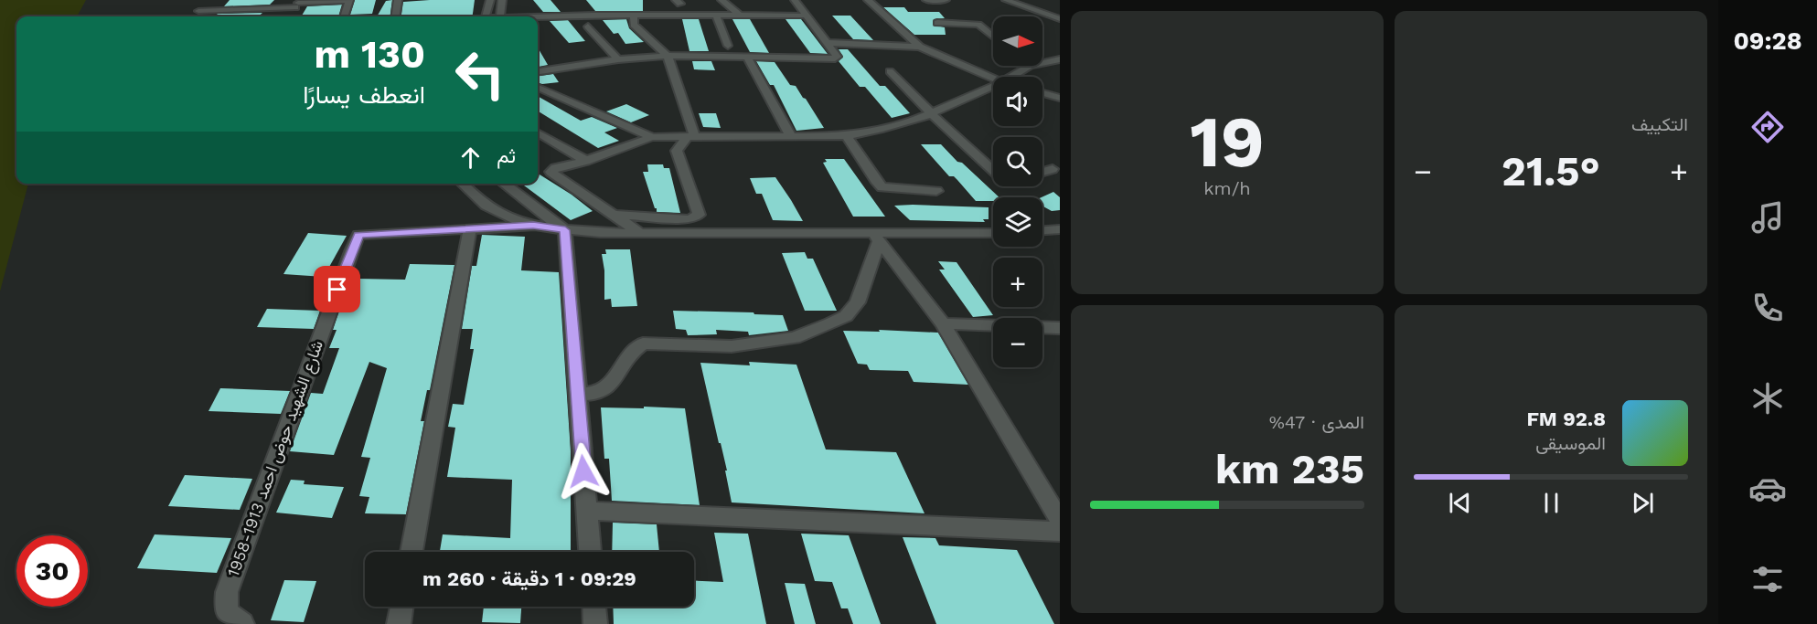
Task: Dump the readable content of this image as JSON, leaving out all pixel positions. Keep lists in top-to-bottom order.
{
  "streets": {
    "street": ["شارع الشهيد حوض احمد 1913-1958"]
  },
  "north": "right",
  "page": {
    "tabs": "09:28",
    "tile": [
      "التكييف",
      ["19", "km/h"],
      ["المدى · 47%", "235 km"]
    ],
    "map_buttons": ["+", "−"],
    "turn": ["130 m", "انعطف يسارًا"],
    "then": "ثم",
    "heat": ["−", "21.5°", "+"],
    "song": ["92.8 FM", "الموسيقى"],
    "limit": "30",
    "trip": "09:29 · 1 دقيقة · 260 m"
  }
}
